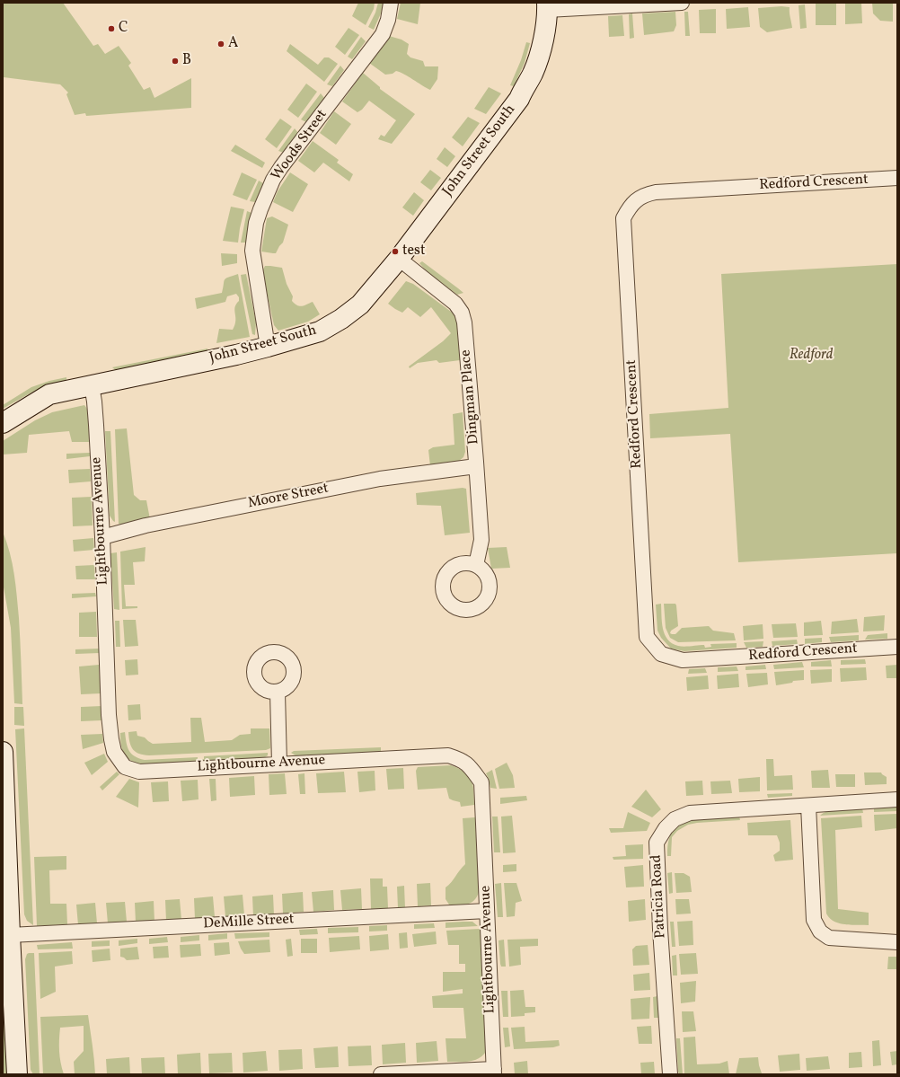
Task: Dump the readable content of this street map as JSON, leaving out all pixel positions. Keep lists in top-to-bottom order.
{
  "streets": {
    "street": [
      "Woods Street",
      "John Street South",
      "Redford Crescent",
      "Dingman Place",
      "Moore Street",
      "Lightbourne Avenue",
      "Patricia Road",
      "DeMille Street"
    ]
  },
  "crossings": [
    ["Woods Street", "John Street South"],
    ["John Street South", "Dingman Place"],
    ["John Street South", "Lightbourne Avenue"],
    ["Dingman Place", "Moore Street"],
    ["Moore Street", "Lightbourne Avenue"],
    ["Lightbourne Avenue", "DeMille Street"]
  ],
  "parks": ["Redford"],
  "places": [
    "C",
    "A",
    "B",
    "test"
  ]
}
